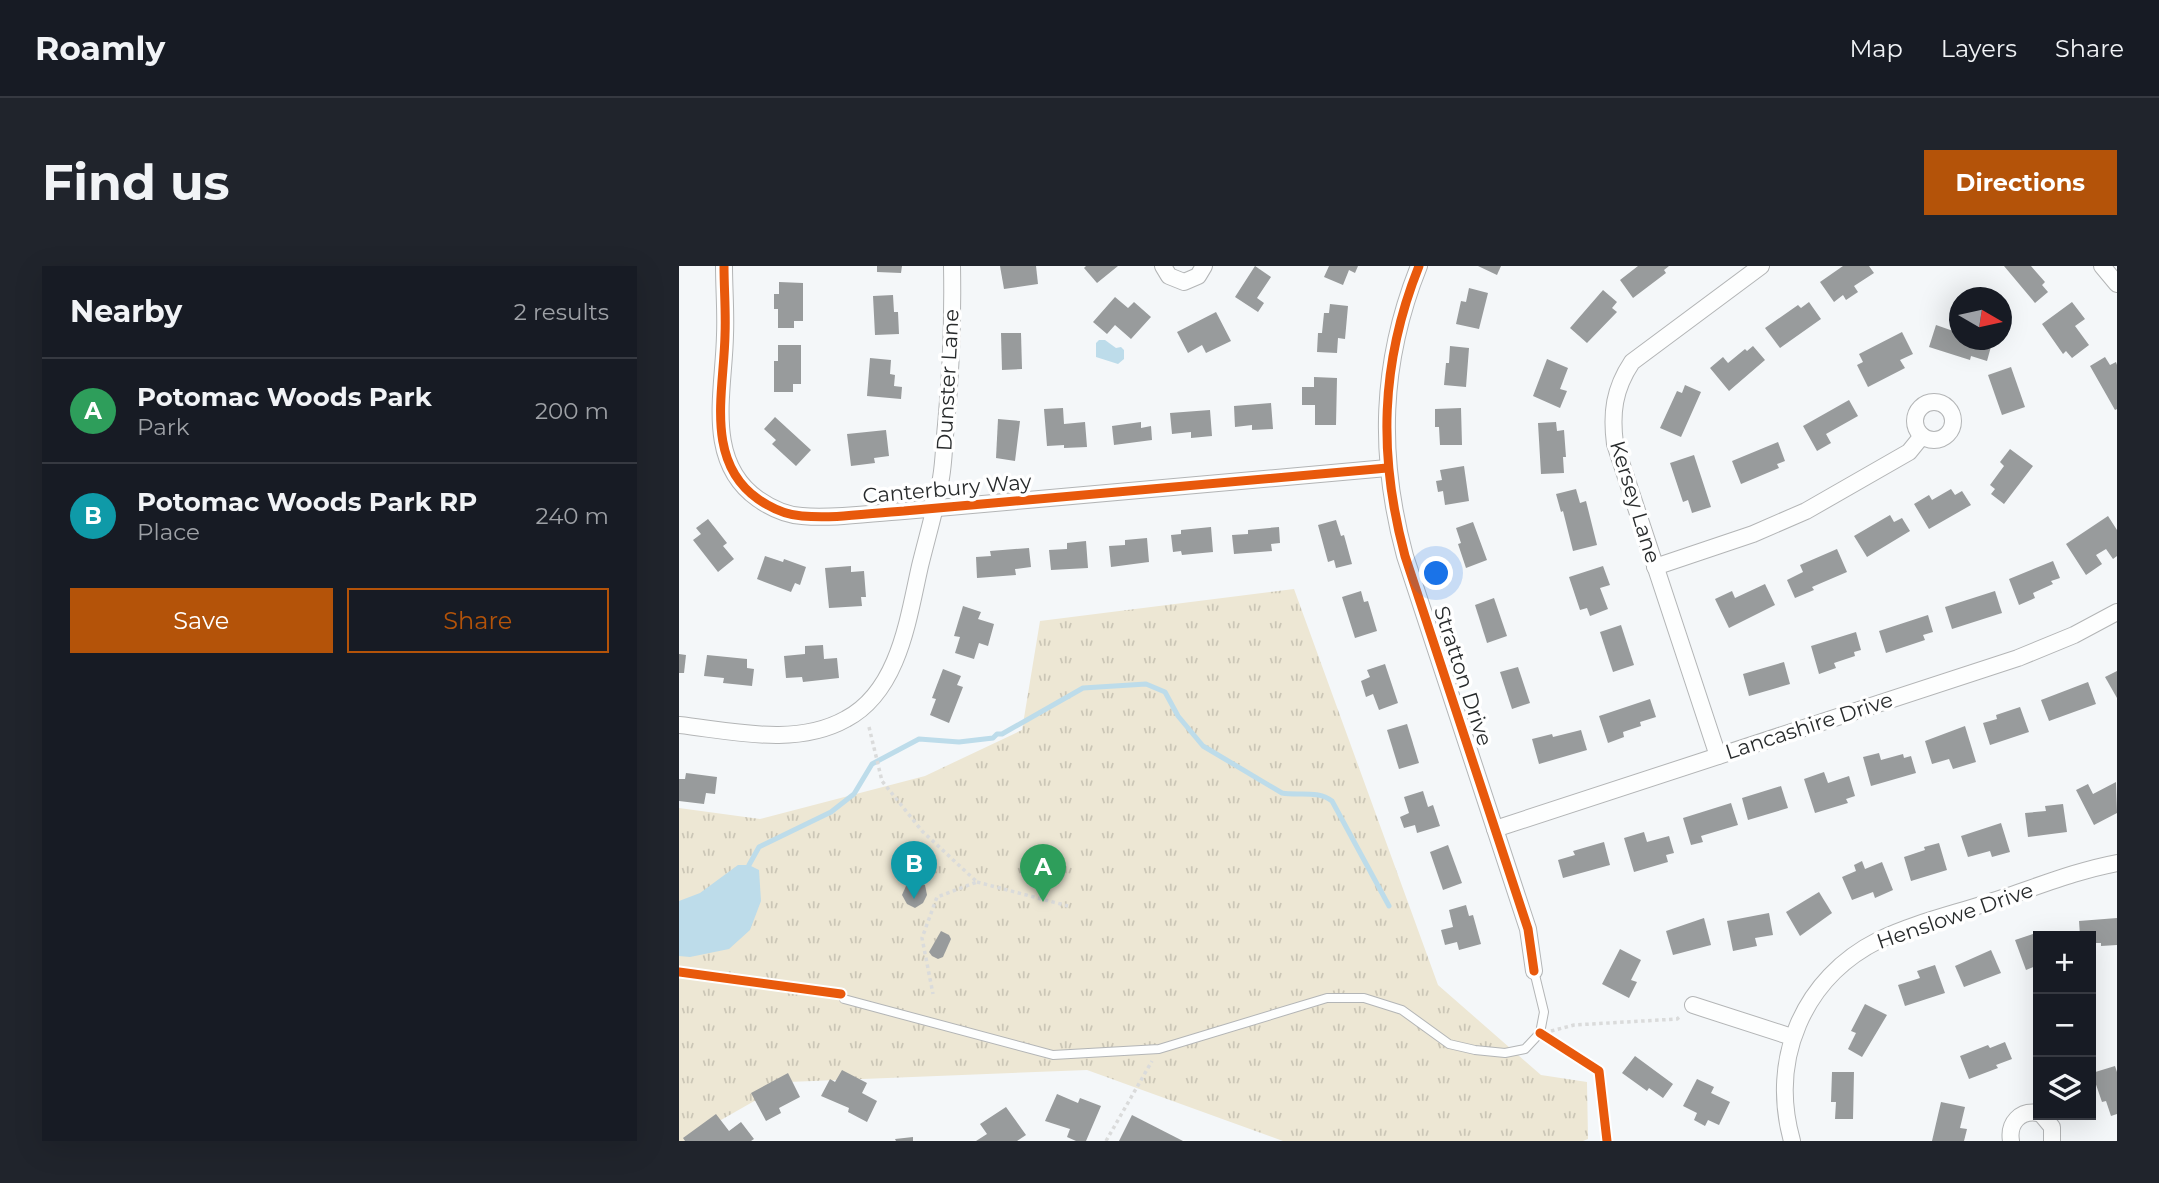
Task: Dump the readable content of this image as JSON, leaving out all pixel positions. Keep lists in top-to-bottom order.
{
  "streets": {
    "street": [
      "Dunster Lane",
      "Canterbury Way",
      "Kersey Lane",
      "Stratton Drive",
      "Lancashire Drive",
      "Henslowe Drive"
    ]
  },
  "crossings": [
    ["Dunster Lane", "Canterbury Way"],
    ["Canterbury Way", "Stratton Drive"],
    ["Kersey Lane", "Lancashire Drive"],
    ["Stratton Drive", "Lancashire Drive"]
  ],
  "north": "right",
  "page": {
    "header": "Roamly",
    "nav": ["Map", "Layers", "Share"],
    "buttons": [
      "Directions",
      ["Save", "Share"]
    ],
    "title": "Find us",
    "heading": ["Nearby", "2 results"],
    "list": [
      {
        "mark": "A",
        "name": "Potomac Woods Park",
        "note": "Park",
        "value": "200 m"
      },
      {
        "mark": "B",
        "name": "Potomac Woods Park RP",
        "note": "Place",
        "value": "240 m"
      }
    ],
    "pins": ["B", "A"],
    "map_buttons": ["+", "−"]
  }
}
